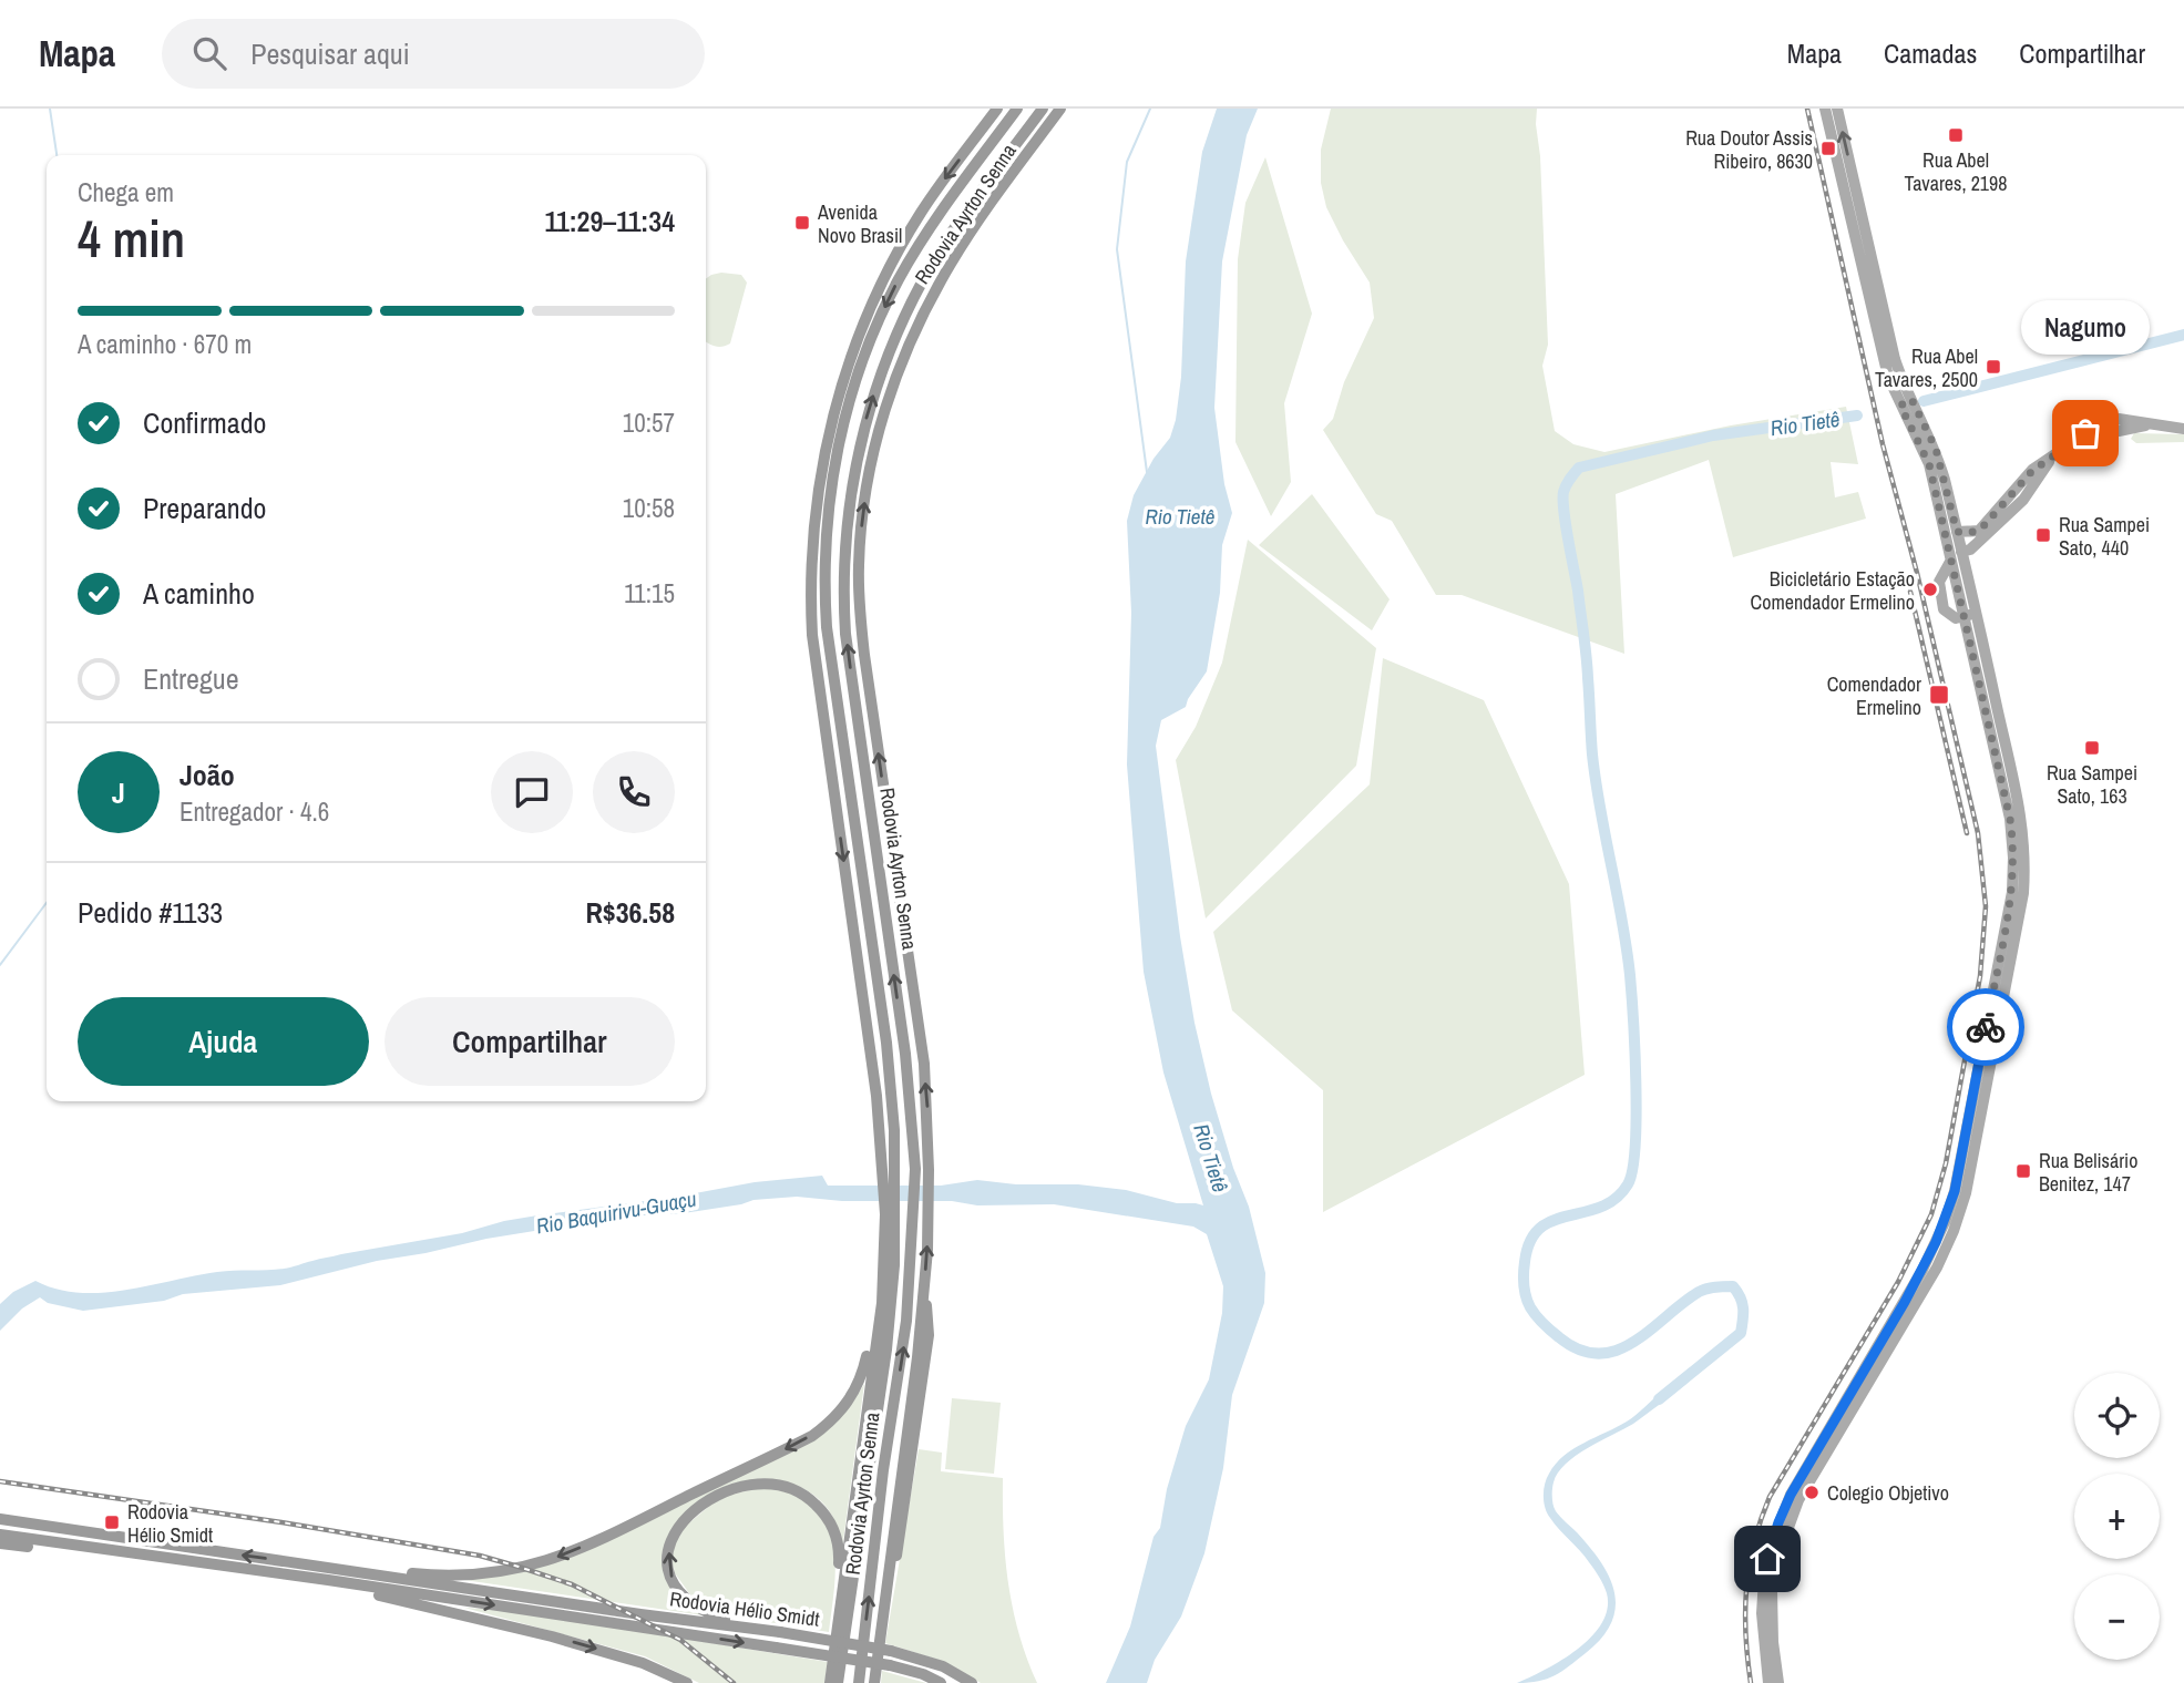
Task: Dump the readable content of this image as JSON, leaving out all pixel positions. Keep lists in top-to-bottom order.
{
  "streets": {
    "highway": ["Rodovia Ayrton Senna", "Rodovia Hélio Smidt"]
  },
  "water": ["Rio Tietê", "Rio Baquirivu-Guaçu"],
  "places": {
    "transit": [
      "Rua Abel Tavares, 2198",
      "Rua Doutor Assis Ribeiro, 8630",
      "Avenida Novo Brasil",
      "Rua Abel Tavares, 2500",
      "Rua Sampei Sato, 440",
      "Comendador Ermelino",
      "Rua Sampei Sato, 163",
      "Rua Belisário Benitez, 147",
      "Rodovia Hélio Smidt"
    ],
    "other": ["Nagumo", "Bicicletário Estação Comendador Ermelino", "Colegio Objetivo"]
  },
  "page": {
    "header": "Mapa",
    "search": "Pesquisar aqui",
    "nav": ["Mapa", "Camadas", "Compartilhar"],
    "heading": ["4 min", "Chega em", "11:29–11:34"],
    "panel": [
      "João",
      "Entregador · 4.6",
      "Pedido #1133",
      "R$36.58"
    ],
    "bar": "A caminho · 670 m",
    "bubble": "Nagumo",
    "list": [
      ["Confirmado", "10:57"],
      ["Preparando", "10:58"],
      ["A caminho", "11:15"],
      "Entregue"
    ],
    "round": "J",
    "buttons": ["Ajuda", "Compartilhar"],
    "map_buttons": ["+", "−"]
  }
}
